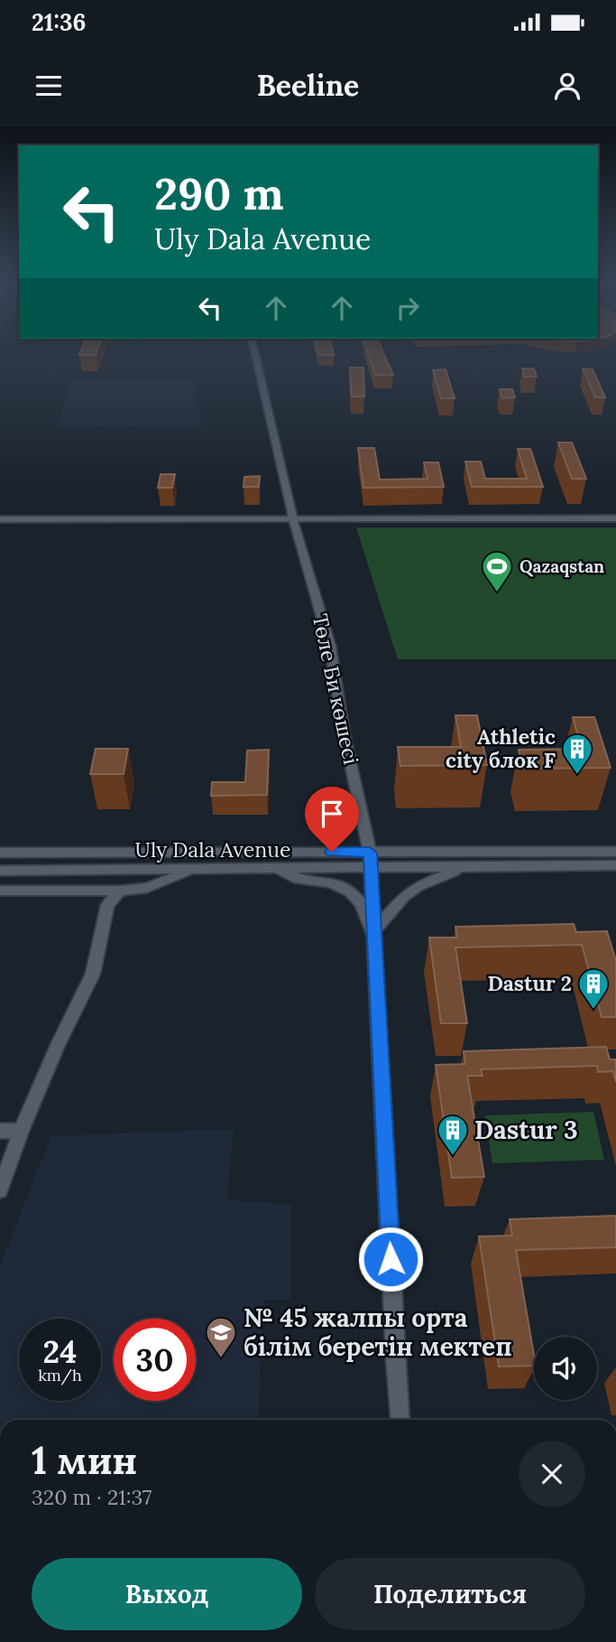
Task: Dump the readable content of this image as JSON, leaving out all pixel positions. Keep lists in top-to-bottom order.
{
  "streets": {
    "street": ["Төле Би көшесі", "Uly Dala Avenue"]
  },
  "crossings": [
    ["Төле Би көшесі", "Uly Dala Avenue"]
  ],
  "places": {
    "sports": ["Qazaqstan"],
    "building": ["Athletic city блок F", "Dastur 2", "Dastur 3"],
    "school or university": ["№ 45 жалпы орта білім беретін мектеп"]
  },
  "page": {
    "status": "21:36",
    "header": "Beeline",
    "turn": ["290 m", "Uly Dala Avenue"],
    "speed": "24 km/h",
    "limit": "30",
    "heading": ["1 мин", "320 m · 21:37"],
    "buttons": ["Выход", "Поделиться"]
  }
}
